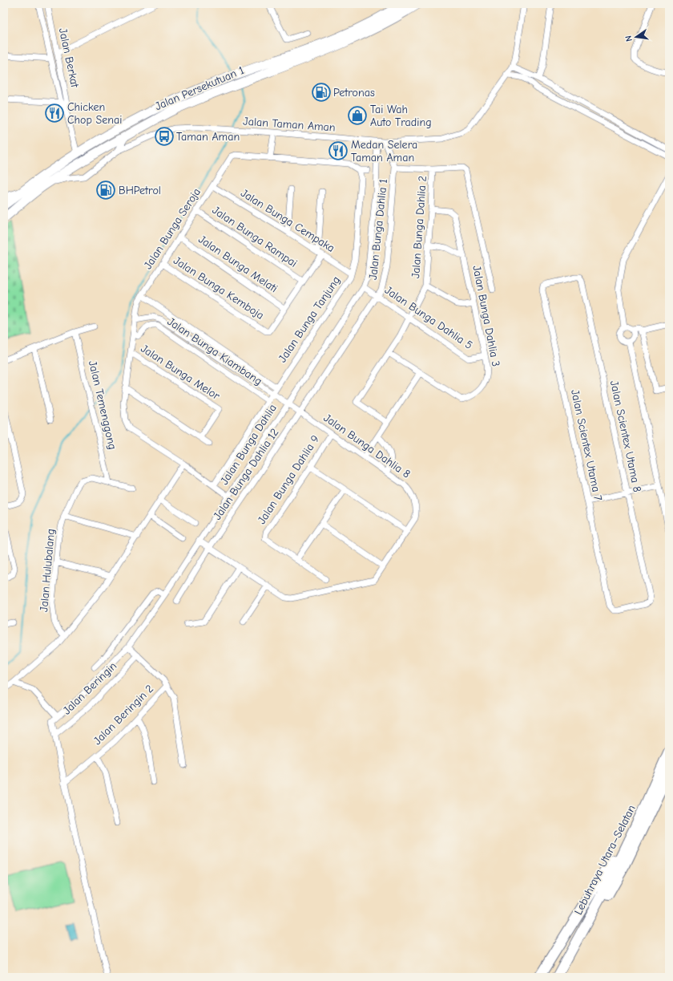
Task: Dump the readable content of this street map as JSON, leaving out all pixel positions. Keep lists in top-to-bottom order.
{
  "streets": {
    "highway": ["Jalan Persekutuan 1", "Lebuhraya Utara–Selatan"],
    "street": [
      "Jalan Berkat",
      "Jalan Taman Aman",
      "Jalan Bunga Cempaka",
      "Jalan Bunga Dahlia 2",
      "Jalan Bunga Seroja",
      "Jalan Bunga Dahlia 1",
      "Jalan Bunga Rampai",
      "Jalan Bunga Melati",
      "Jalan Bunga Kemboja",
      "Jalan Bunga Dahlia 3",
      "Jalan Bunga Dahlia 5",
      "Jalan Bunga Tanjung",
      "Jalan Bunga Kiambang",
      "Jalan Bunga Melor",
      "Jalan Temenggong",
      "Jalan Scientex Utama 8",
      "Jalan Bunga Dahlia",
      "Jalan Scientex Utama 7",
      "Jalan Bunga Dahlia 8",
      "Jalan Bunga Dahlia 12",
      "Jalan Bunga Dahlia 9",
      "Jalan Hulubalang",
      "Jalan Beringin",
      "Jalan Beringin 2"
    ]
  },
  "crossings": [
    ["Jalan Berkat", "Jalan Persekutuan 1"],
    ["Jalan Taman Aman", "Jalan Bunga Dahlia 1"],
    ["Jalan Taman Aman", "Jalan Bunga Dahlia"],
    ["Jalan Bunga Cempaka", "Jalan Bunga Seroja"],
    ["Jalan Bunga Cempaka", "Jalan Bunga Tanjung"],
    ["Jalan Bunga Dahlia 2", "Jalan Bunga Dahlia 3"],
    ["Jalan Bunga Dahlia 2", "Jalan Bunga Dahlia 5"],
    ["Jalan Bunga Seroja", "Jalan Bunga Rampai"],
    ["Jalan Bunga Seroja", "Jalan Bunga Melati"],
    ["Jalan Bunga Seroja", "Jalan Bunga Kemboja"],
    ["Jalan Bunga Seroja", "Jalan Bunga Tanjung"],
    ["Jalan Bunga Seroja", "Jalan Bunga Kiambang"],
    ["Jalan Bunga Seroja", "Jalan Bunga Melor"],
    ["Jalan Bunga Seroja", "Jalan Bunga Dahlia 8"],
    ["Jalan Bunga Dahlia 1", "Jalan Bunga Dahlia 5"],
    ["Jalan Bunga Dahlia 1", "Jalan Bunga Dahlia 8"],
    ["Jalan Bunga Dahlia 1", "Jalan Bunga Dahlia 12"],
    ["Jalan Bunga Melati", "Jalan Bunga Kemboja"],
    ["Jalan Bunga Dahlia 3", "Jalan Bunga Dahlia 5"],
    ["Jalan Bunga Dahlia 5", "Jalan Bunga Dahlia"],
    ["Jalan Bunga Tanjung", "Jalan Bunga Kiambang"],
    ["Jalan Bunga Tanjung", "Jalan Bunga Dahlia 8"],
    ["Jalan Temenggong", "Jalan Hulubalang"],
    ["Jalan Scientex Utama 8", "Jalan Scientex Utama 7"],
    ["Jalan Bunga Dahlia", "Jalan Bunga Dahlia 8"],
    ["Jalan Bunga Dahlia 8", "Jalan Bunga Dahlia 12"],
    ["Jalan Bunga Dahlia 8", "Jalan Bunga Dahlia 9"]
  ],
  "places": {
    "fuel station": ["Petronas", "BHPetrol"],
    "restaurant": ["Chicken Chop Senai", "Medan Selera Taman Aman"],
    "shop": ["Tai Wah Auto Trading"],
    "bus stop": ["Taman Aman"]
  },
  "north": "left"
}
